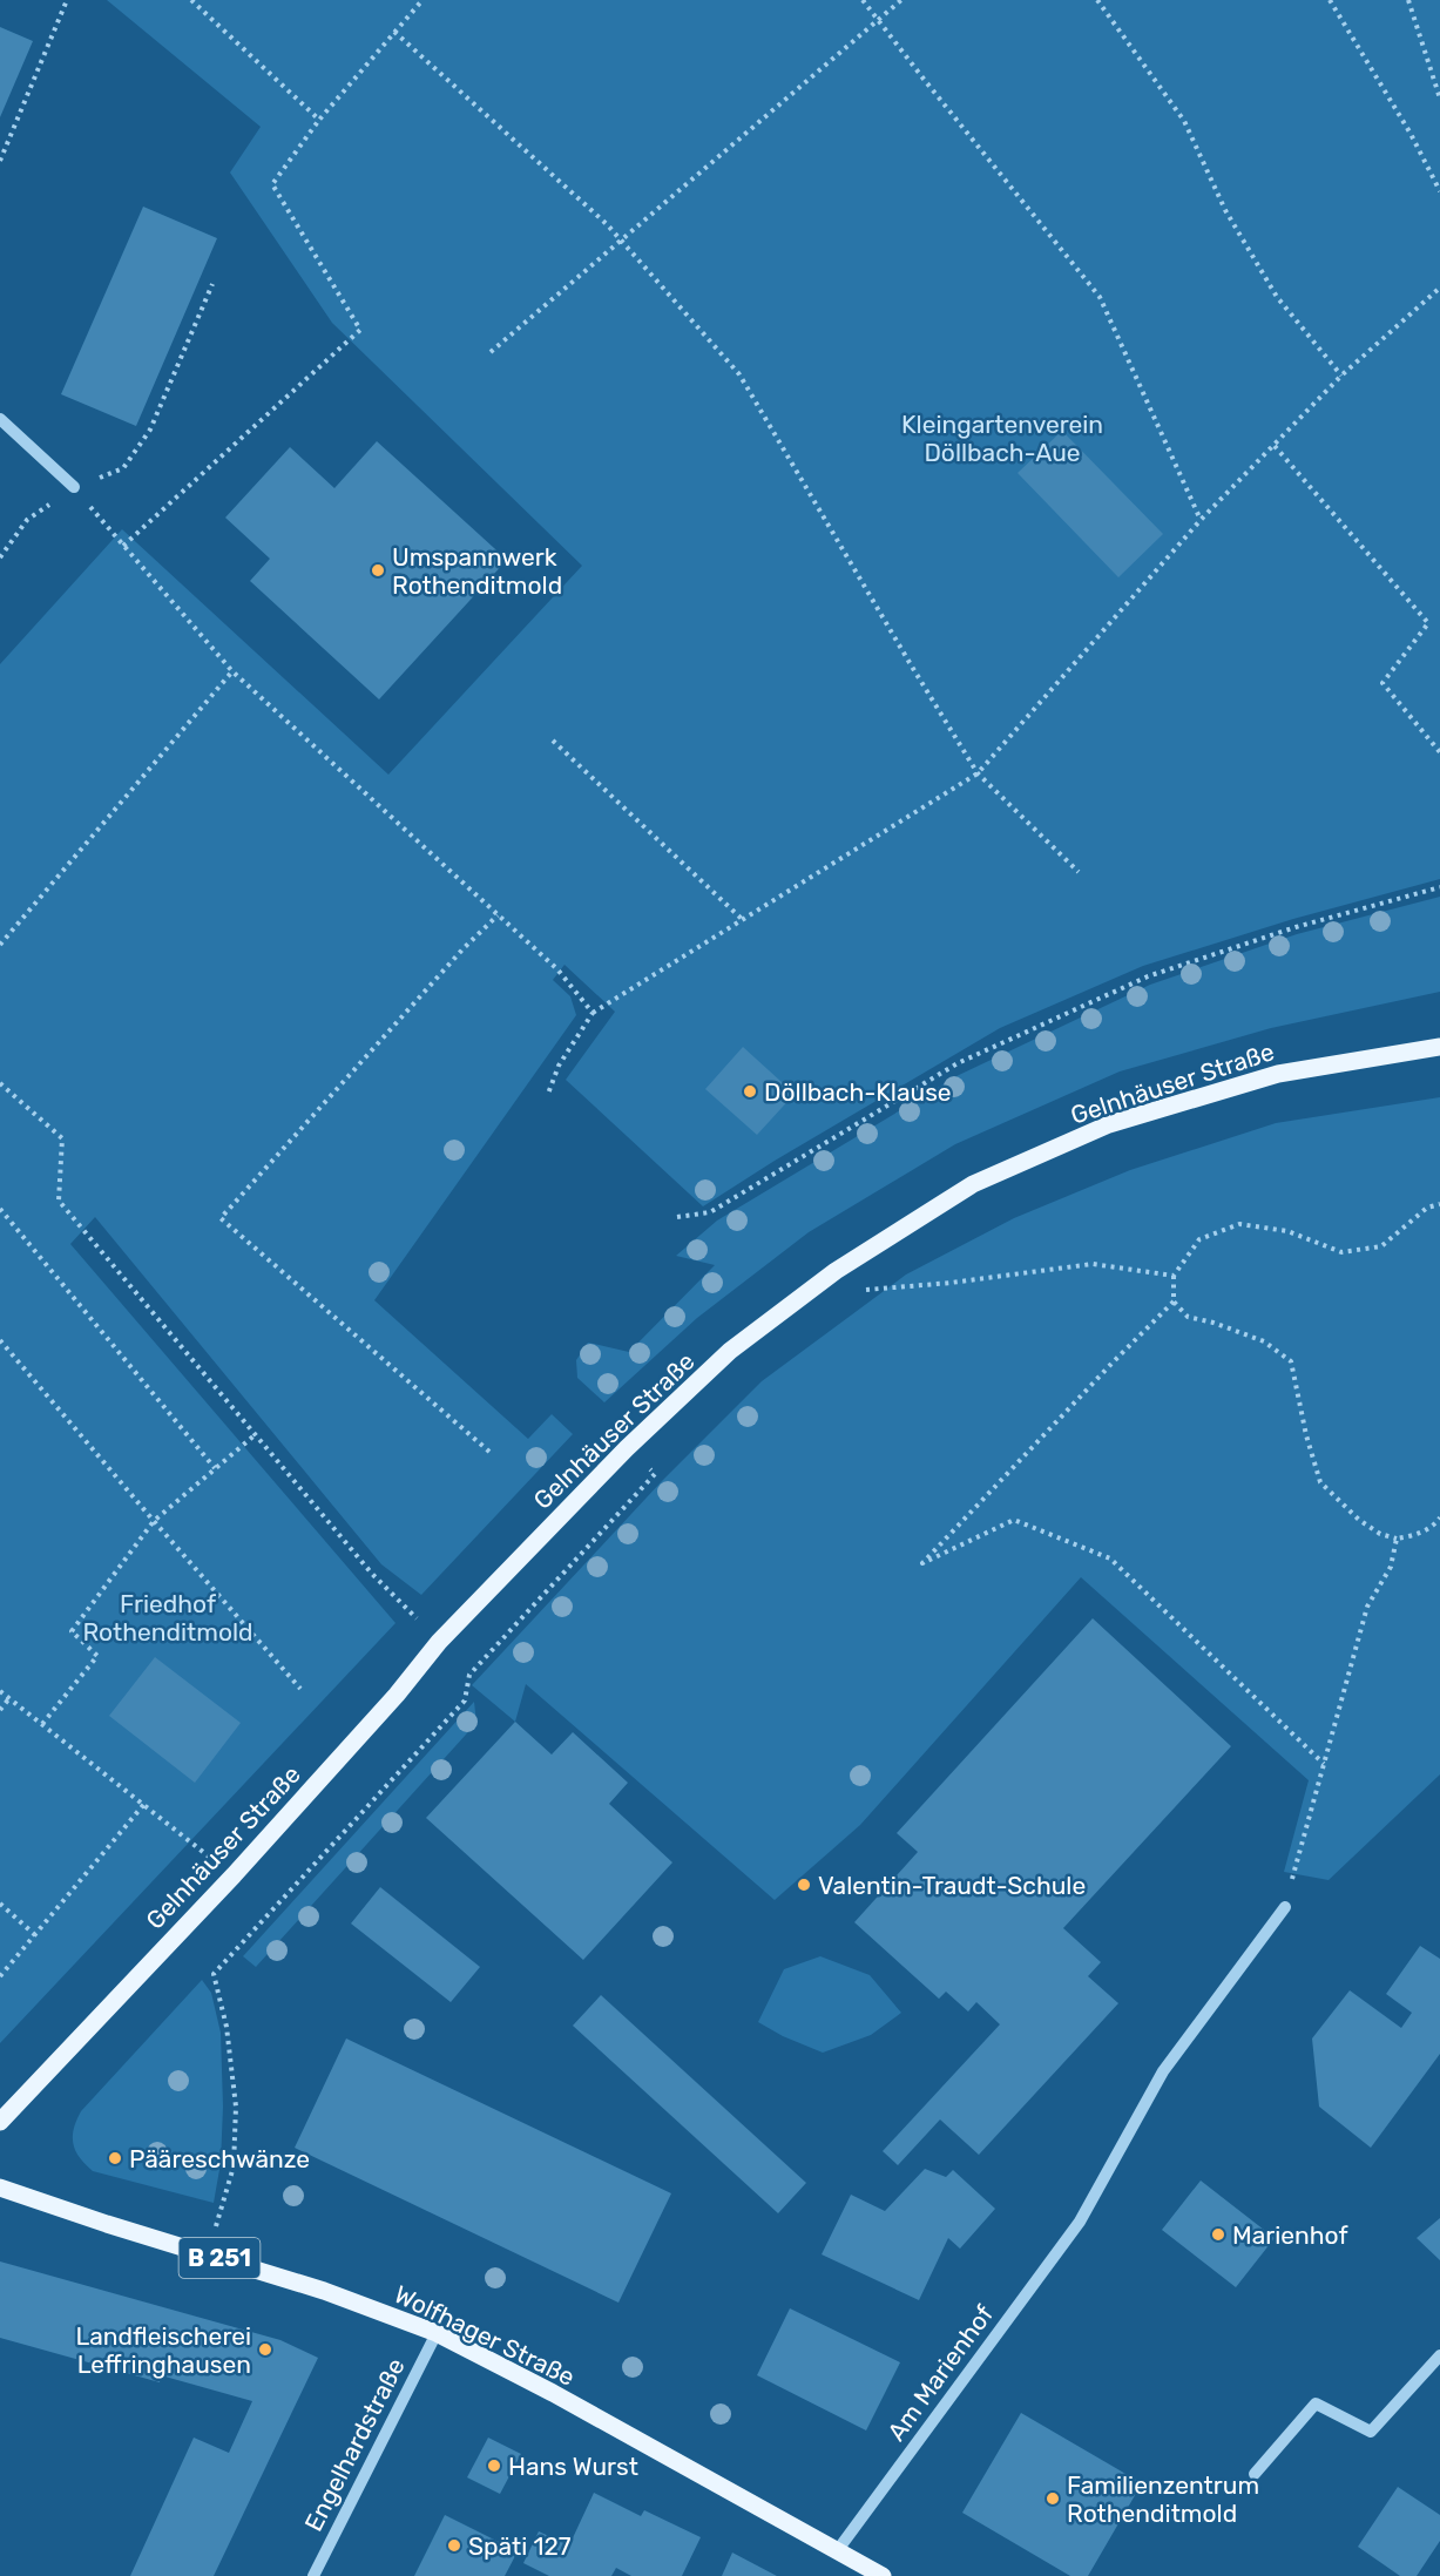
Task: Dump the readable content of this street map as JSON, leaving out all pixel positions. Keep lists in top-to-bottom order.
{
  "streets": {
    "main road": ["Gelnhäuser Straße", "B 251", "Wolfhager Straße"],
    "street": ["Am Marienhof", "Engelhardstraße"]
  },
  "crossings": [
    ["Wolfhager Straße", "Am Marienhof"],
    ["Wolfhager Straße", "Engelhardstraße"]
  ],
  "parks": ["Kleingartenverein Döllbach-Aue", "Friedhof Rothenditmold"],
  "places": [
    "Umspannwerk Rothenditmold",
    "Döllbach-Klause",
    "Valentin-Traudt-Schule",
    "Pääreschwänze",
    "Marienhof",
    "Landfleischerei Leffringhausen",
    "Hans Wurst",
    "Familienzentrum Rothenditmold",
    "Späti 127"
  ]
}
